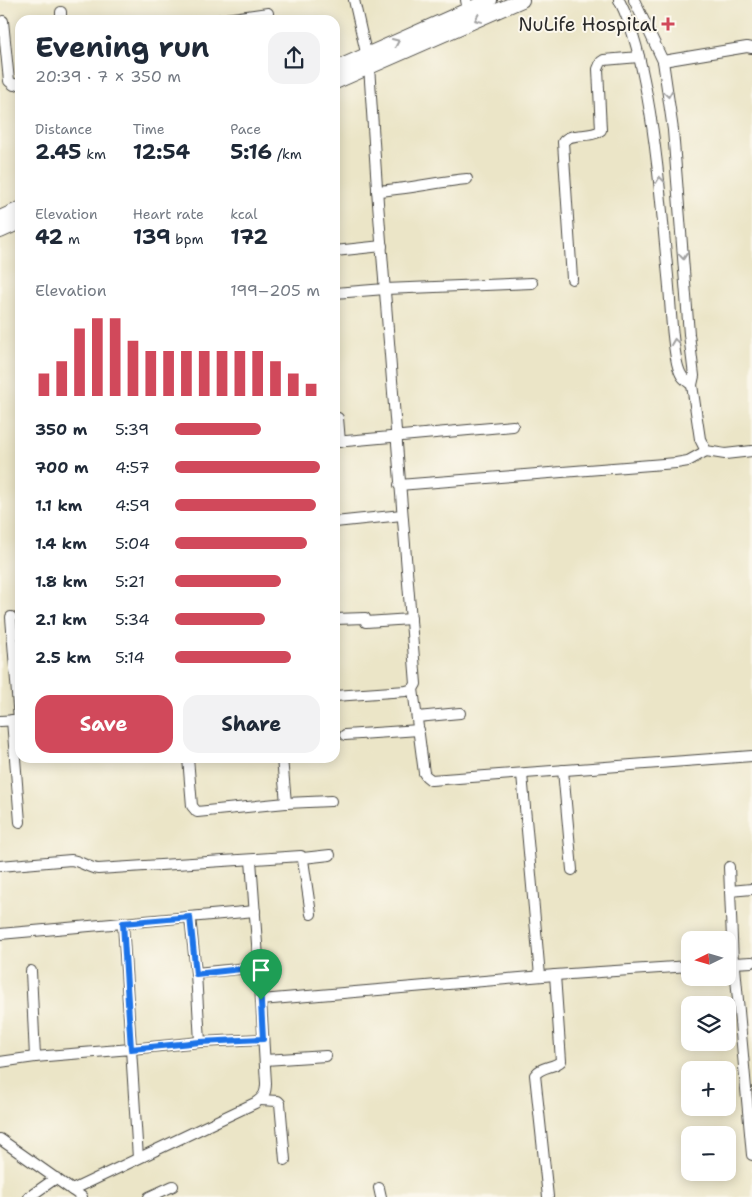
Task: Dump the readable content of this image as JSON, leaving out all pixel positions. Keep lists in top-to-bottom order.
{
  "places": {
    "health": ["NuLife Hospital"]
  },
  "north": "left",
  "page": {
    "heading": ["Evening run", "20:39 · 7 × 350 m"],
    "stats": [
      ["Distance", "2.45 km"],
      ["Time", "12:54"],
      ["Pace", "5:16 /km"],
      ["Elevation", "42 m"],
      ["Heart rate", "139 bpm"],
      ["kcal", "172"]
    ],
    "chart": ["Elevation", "199–205 m"],
    "list": [
      {
        "name": "350 m",
        "note": "5:39"
      },
      {
        "name": "700 m",
        "note": "4:57"
      },
      {
        "name": "1.1 km",
        "note": "4:59"
      },
      {
        "name": "1.4 km",
        "note": "5:04"
      },
      {
        "name": "1.8 km",
        "note": "5:21"
      },
      {
        "name": "2.1 km",
        "note": "5:34"
      },
      {
        "name": "2.5 km",
        "note": "5:14"
      }
    ],
    "buttons": ["Save", "Share"],
    "map_buttons": ["+", "−"]
  }
}
